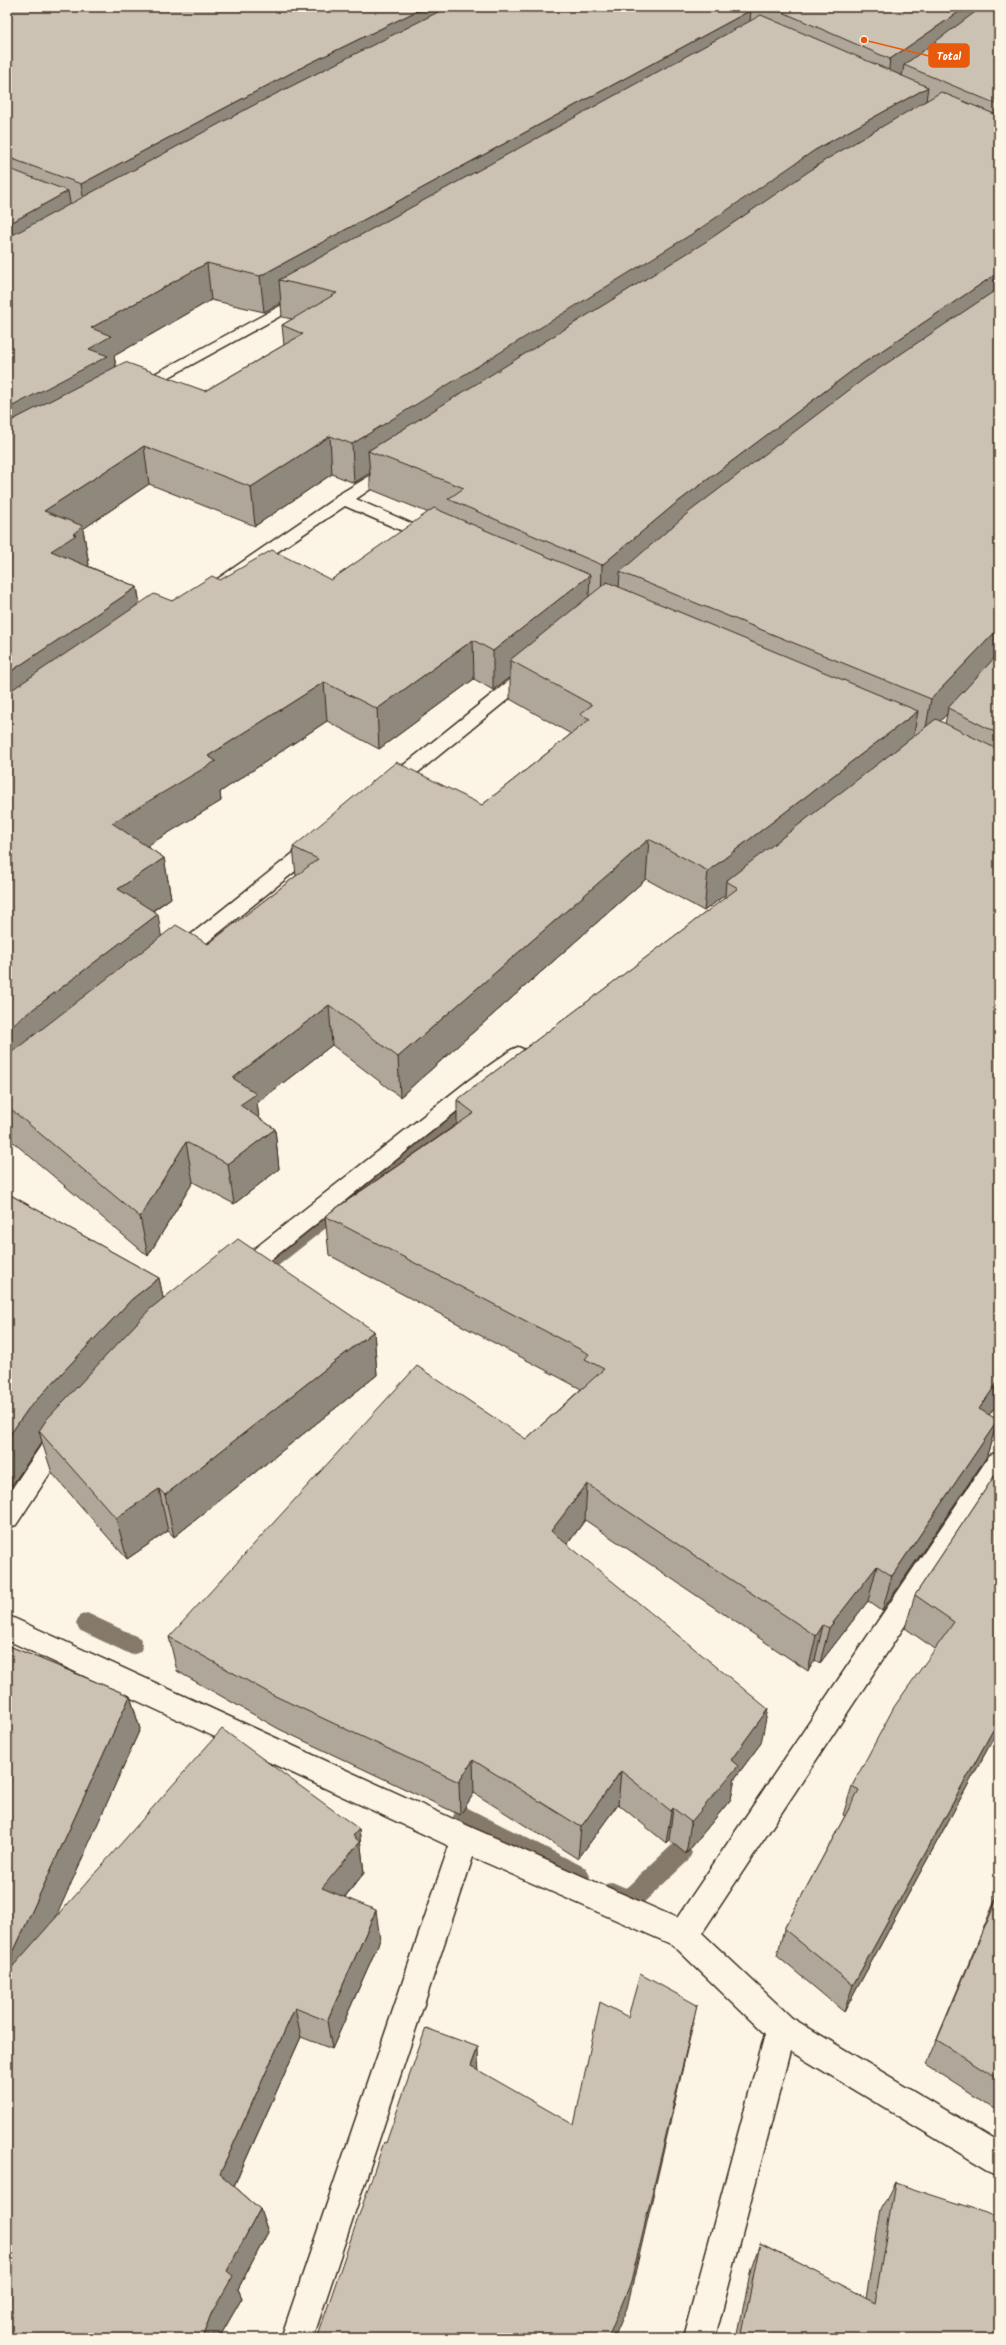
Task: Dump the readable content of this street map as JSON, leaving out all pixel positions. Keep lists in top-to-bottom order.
{
  "places": ["Total"]
}
